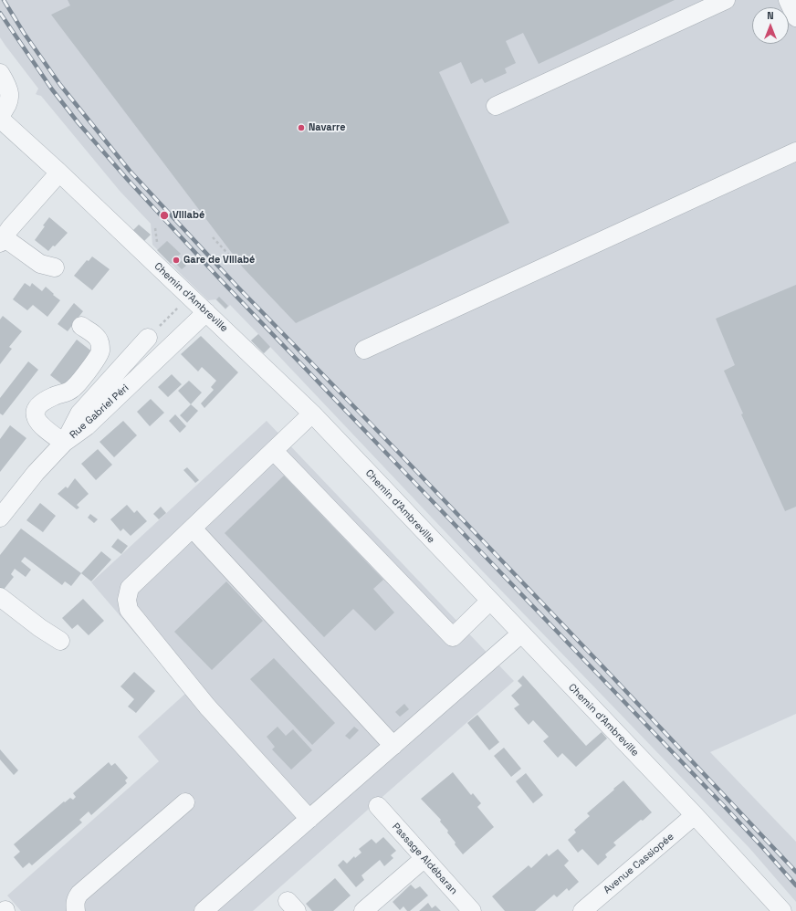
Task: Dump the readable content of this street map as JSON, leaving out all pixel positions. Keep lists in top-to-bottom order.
{
  "streets": {
    "street": [
      "Chemin d'Ambreville",
      "Rue Gabriel Péri",
      "Passage Aldébaran",
      "Avenue Cassiopée"
    ]
  },
  "crossings": [
    ["Chemin d'Ambreville", "Rue Gabriel Péri"],
    ["Chemin d'Ambreville", "Avenue Cassiopée"]
  ],
  "places": ["Navarre", "Villabé", "Gare de Villabé"],
  "north": "top"
}
